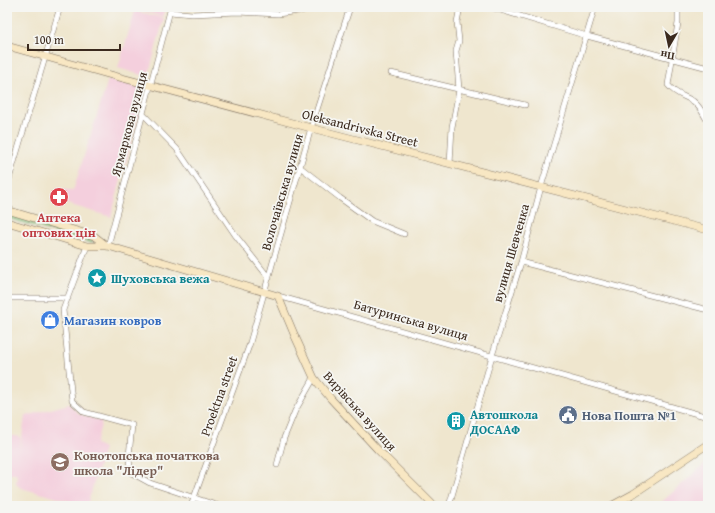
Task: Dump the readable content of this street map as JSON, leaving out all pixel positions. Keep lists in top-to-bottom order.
{
  "streets": {
    "main road": ["Oleksandrivska Street", "Батуринська вулиця", "Вирівська вулиця"],
    "street": [
      "Ярмаркова вулиця",
      "Волочаївська вулиця",
      "вулиця Шевченка",
      "Proektna street"
    ]
  },
  "crossings": [
    ["Ярмаркова вулиця", "Oleksandrivska Street"],
    ["Ярмаркова вулиця", "Батуринська вулиця"],
    ["Oleksandrivska Street", "Волочаївська вулиця"],
    ["Oleksandrivska Street", "вулиця Шевченка"],
    ["Волочаївська вулиця", "Батуринська вулиця"],
    ["Волочаївська вулиця", "Proektna street"],
    ["вулиця Шевченка", "Батуринська вулиця"],
    ["Батуринська вулиця", "Proektna street"],
    ["Батуринська вулиця", "Вирівська вулиця"]
  ],
  "places": {
    "pharmacy": ["Аптека оптових цін"],
    "place": ["Шуховська вежа"],
    "shop": ["Магазин ковров"],
    "public building": ["Нова Пошта №1"],
    "building": ["Автошкола ДОСААФ"],
    "school or university": ["Конотопська початкова школа \"Лідер\""]
  },
  "scale_bar": "100 m",
  "north": "bottom"
}
